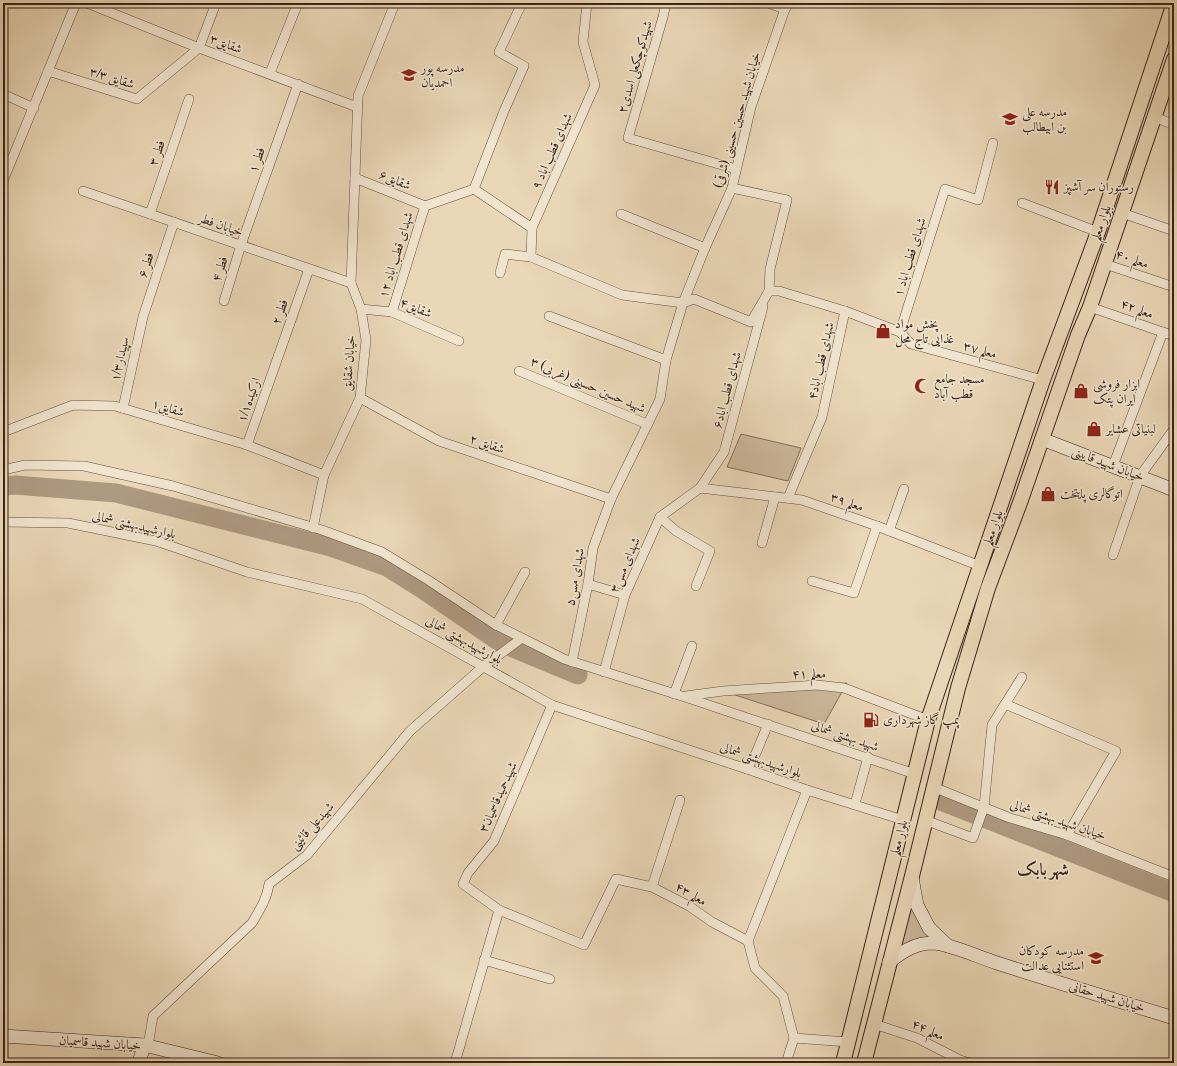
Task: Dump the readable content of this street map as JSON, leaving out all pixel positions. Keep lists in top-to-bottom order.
{
  "streets": {
    "main road": [
      "بلوار معلم",
      "خیابان شهید قایینی",
      "خیابان شهید حقانی",
      "خیابان شهید قاسمیان"
    ],
    "street": [
      "شقایق۳",
      "شهیدکوچکعلی اسدی۲",
      "شقایق ۳/۳",
      "خیابان شهید حسین حسینی (شرقی)",
      "شهدای قطب اباد ۹",
      "فطر ۳",
      "فطر ۱",
      "شقایق۶",
      "خیابان فطر",
      "شهدای قطب اباد ۱۲",
      "شهدای قطب اباد ۱",
      "معلم ۴۰",
      "فطر ۶",
      "فطر ۴",
      "شقایق۴",
      "معلم ۴۲",
      "فطر ۲",
      "معلم ۳۷",
      "سپیدار۱/۳",
      "شهدای قطب اباد۴",
      "خیابان شقایق",
      "شهید حسین حسینی (غربی) ۳",
      "شهدای قطب اباد۶",
      "ارکیده۱/۱",
      "شقایق۱",
      "شقایق ۲",
      "معلم ۳۹",
      "بلوارشهیدبهشتی شمالی",
      "شهدای مس۳",
      "شهدای مس۵",
      "معلم ۴۱",
      "شهید بهشتی شمالی",
      "شهیدحمیدقاسمیان۳",
      "خیابان شهید بهشتی شمالی",
      "شهیدعلی قائینی",
      "معلم ۴۳",
      "معلم ۴۴"
    ]
  },
  "crossings": [
    ["شقایق۳", "شقایق ۳/۳"],
    ["شقایق۳", "فطر ۱"],
    ["شقایق۳", "خیابان شقایق"],
    ["شهیدکوچکعلی اسدی۲", "خیابان شهید حسین حسینی (شرقی)"],
    ["خیابان شهید حسین حسینی (شرقی)", "شهید حسین حسینی (غربی) ۳"],
    ["خیابان شهید حسین حسینی (شرقی)", "شهدای مس۵"],
    ["فطر ۳", "خیابان فطر"],
    ["فطر ۱", "خیابان فطر"],
    ["فطر ۱", "فطر ۴"],
    ["شقایق۶", "شهدای قطب اباد ۱۲"],
    ["شقایق۶", "خیابان شقایق"],
    ["بلوار معلم", "معلم ۴۰"],
    ["بلوار معلم", "معلم ۴۲"],
    ["بلوار معلم", "معلم ۳۷"],
    ["بلوار معلم", "خیابان شهید قایینی"],
    ["بلوار معلم", "معلم ۳۹"],
    ["بلوار معلم", "بلوارشهیدبهشتی شمالی"],
    ["بلوار معلم", "معلم ۴۱"],
    ["بلوار معلم", "شهید بهشتی شمالی"],
    ["بلوار معلم", "خیابان شهید بهشتی شمالی"],
    ["بلوار معلم", "معلم ۴۴"],
    ["خیابان فطر", "فطر ۶"],
    ["خیابان فطر", "فطر ۴"],
    ["خیابان فطر", "فطر ۲"],
    ["خیابان فطر", "خیابان شقایق"],
    ["شهدای قطب اباد ۱۲", "شقایق۴"],
    ["شهدای قطب اباد ۱", "معلم ۳۷"],
    ["فطر ۶", "سپیدار۱/۳"],
    ["شقایق۴", "خیابان شقایق"],
    ["فطر ۲", "ارکیده۱/۱"],
    ["سپیدار۱/۳", "شقایق۱"],
    ["شهدای قطب اباد۴", "معلم ۳۹"],
    ["خیابان شقایق", "شقایق۱"],
    ["خیابان شقایق", "شقایق ۲"],
    ["شهید حسین حسینی (غربی) ۳", "شهدای مس۵"],
    ["شهدای قطب اباد۶", "معلم ۳۹"],
    ["شهدای قطب اباد۶", "شهدای مس۳"],
    ["ارکیده۱/۱", "شقایق۱"],
    ["شقایق ۲", "شهدای مس۵"],
    ["معلم ۳۹", "شهدای مس۳"],
    ["بلوارشهیدبهشتی شمالی", "شهیدحمیدقاسمیان۳"],
    ["بلوارشهیدبهشتی شمالی", "شهیدعلی قائینی"],
    ["شهیدحمیدقاسمیان۳", "معلم ۴۳"],
    ["شهیدعلی قائینی", "خیابان شهید قاسمیان"]
  ],
  "districts": ["شهر بابک"],
  "places": {
    "school or university": ["مدرسه پور احمدیان", "مدرسه علی بن ابیطالب", "مدرسه کودکان استثنایی عدالت"],
    "restaurant": ["رستوران سر آشپز"],
    "shop": [
      "پخش مواد غذایی تاج محل",
      "ابزار فروشی ایران پتک",
      "لبنیاتی عشایر",
      "اتوگالری پایتخت"
    ],
    "mosque": ["مسجد جامع قطب آباد"],
    "fuel station": ["پمپ گاز شهرداری"]
  }
}
